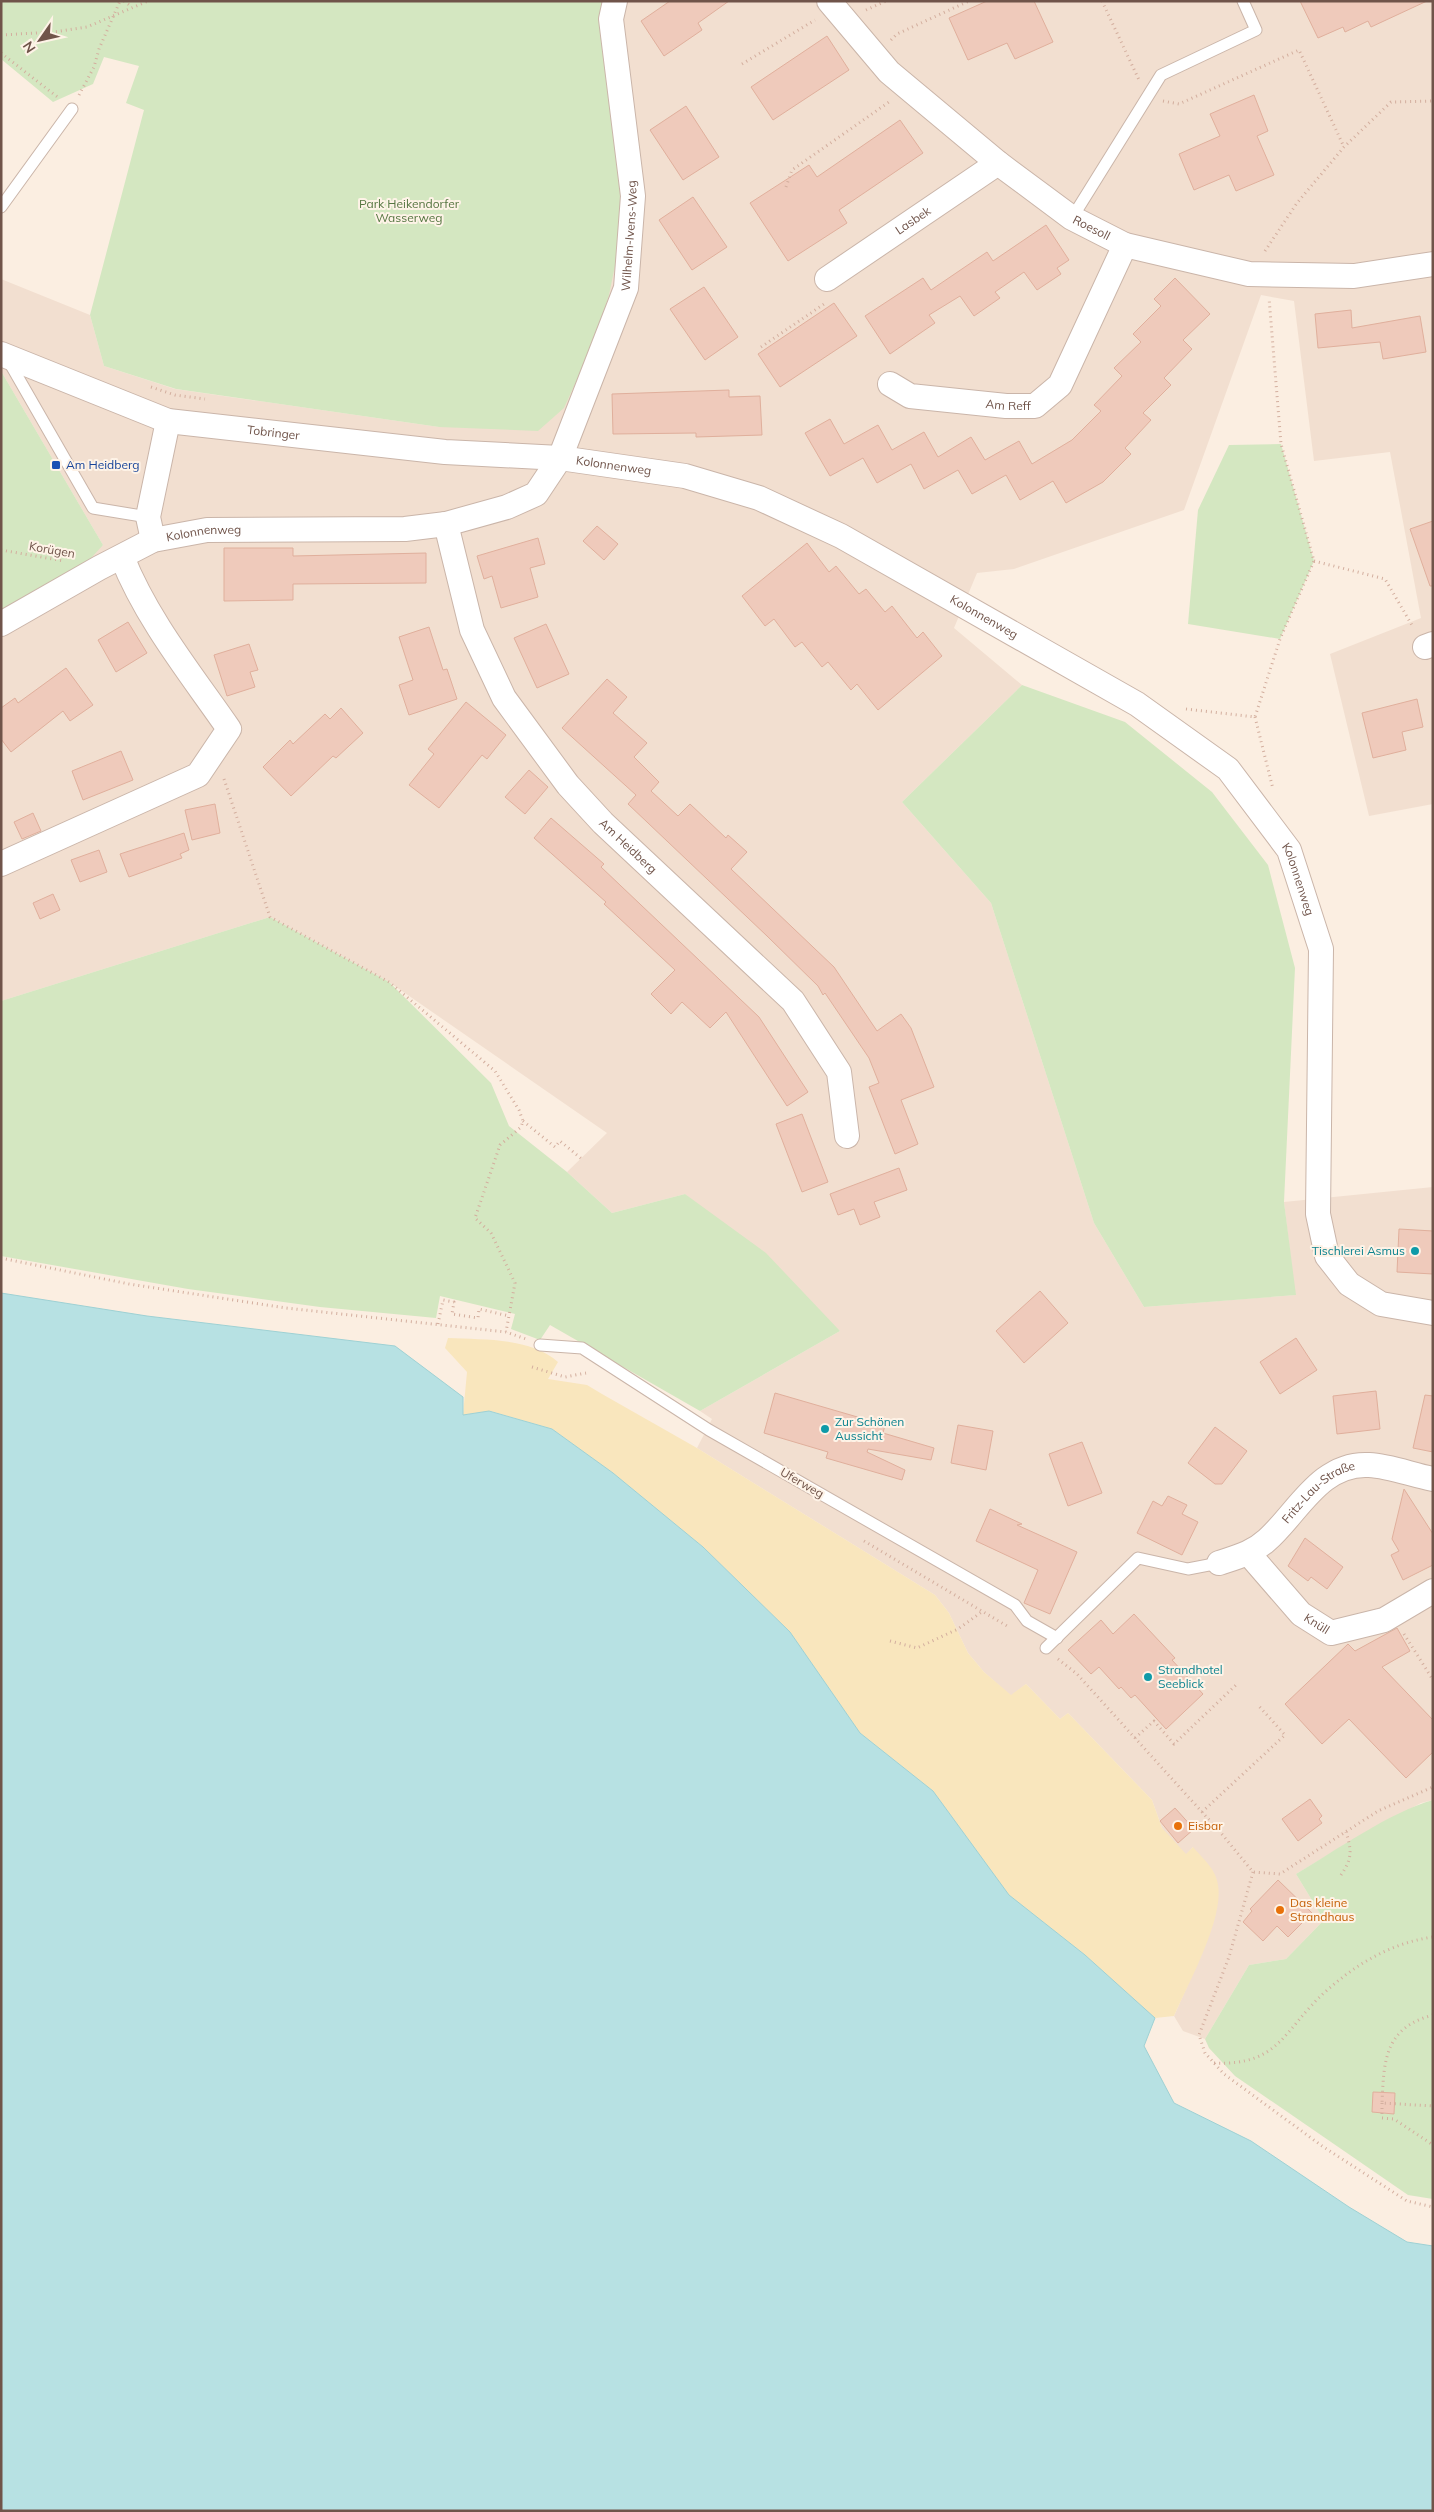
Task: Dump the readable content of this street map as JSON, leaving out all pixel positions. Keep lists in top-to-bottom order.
{
  "streets": {
    "street": [
      "Lasbek",
      "Roesoll",
      "Wilhelm-Ivens-Weg",
      "Am Reff",
      "Tobringer",
      "Kolonnenweg",
      "Am Heidberg",
      "Fritz-Lau-Straße",
      "Knüll"
    ],
    "lane": ["Uferweg"],
    "path": ["Korügen"]
  },
  "crossings": [
    ["Lasbek", "Roesoll"],
    ["Roesoll", "Am Reff"],
    ["Wilhelm-Ivens-Weg", "Tobringer"],
    ["Wilhelm-Ivens-Weg", "Kolonnenweg"],
    ["Tobringer", "Kolonnenweg"],
    ["Kolonnenweg", "Korügen"],
    ["Kolonnenweg", "Am Heidberg"],
    ["Fritz-Lau-Straße", "Knüll"]
  ],
  "parks": ["Park Heikendorfer Wasserweg"],
  "places": {
    "transit": ["Am Heidberg"],
    "other": [
      "Tischlerei Asmus",
      "Zur Schönen Aussicht",
      "Strandhotel Seeblick",
      "Eisbar",
      "Das kleine Strandhaus"
    ]
  },
  "north": "bottom left"
}
